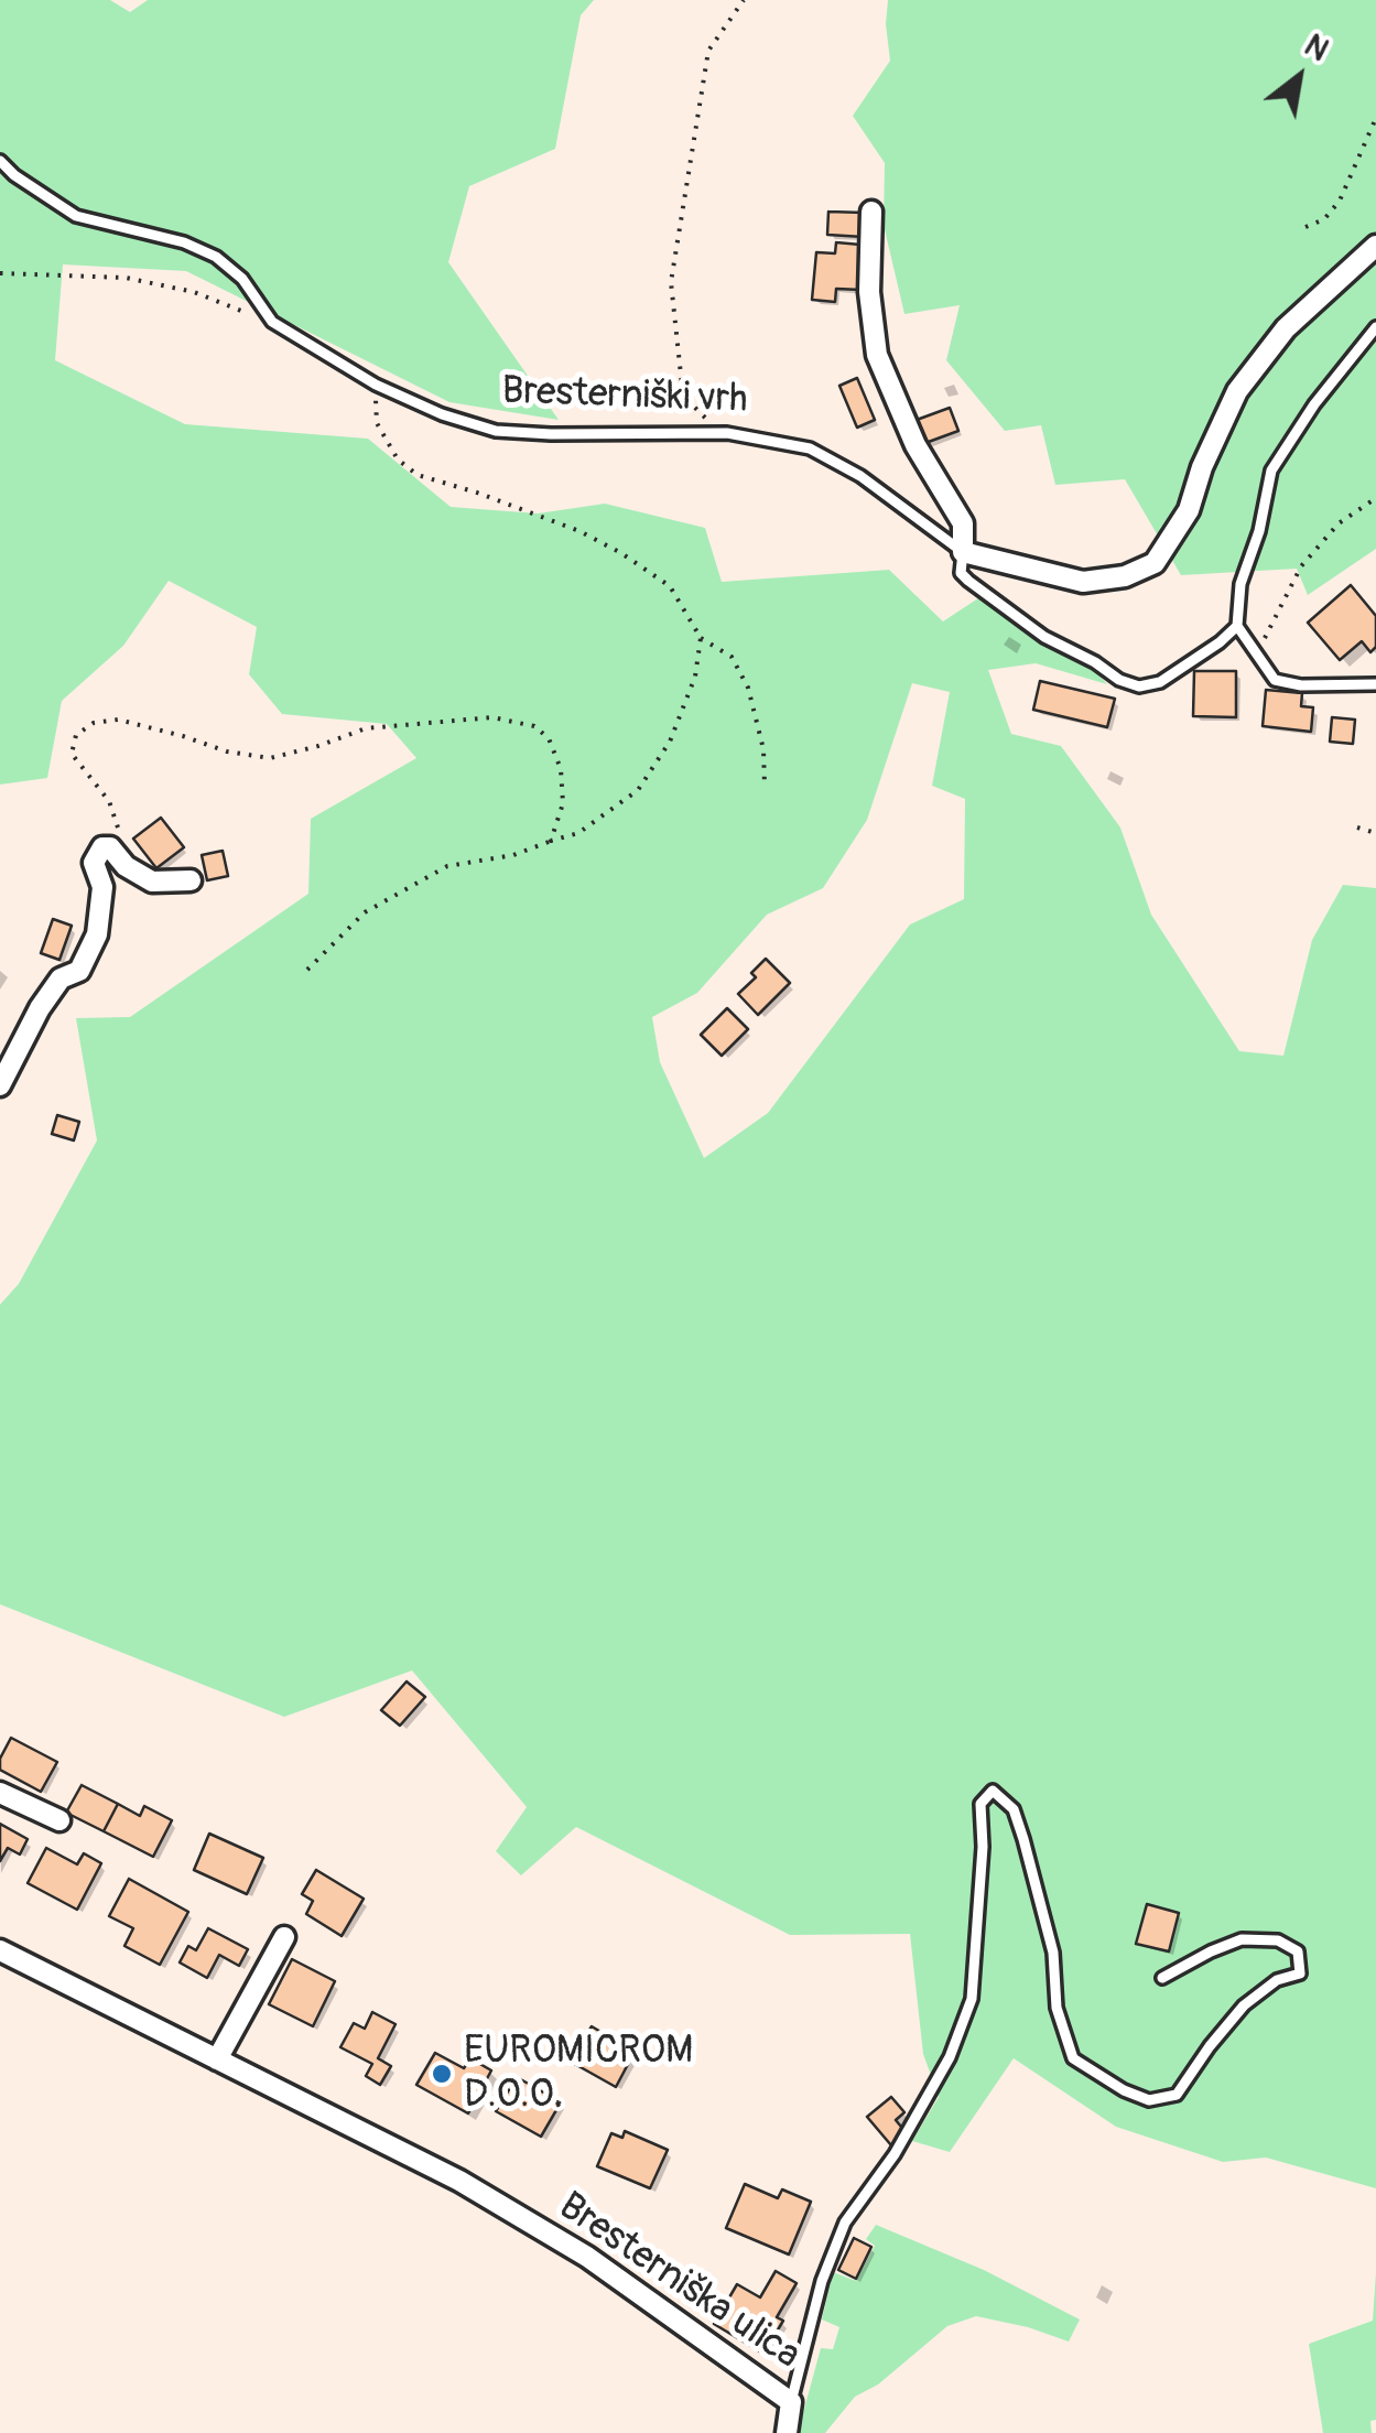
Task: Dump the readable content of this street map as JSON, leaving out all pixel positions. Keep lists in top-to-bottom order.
{
  "streets": {
    "street": ["Bresterniški vrh", "Bresterniška ulica"]
  },
  "places": ["EUROMICROM D.O.O."],
  "north": "top right"
}
